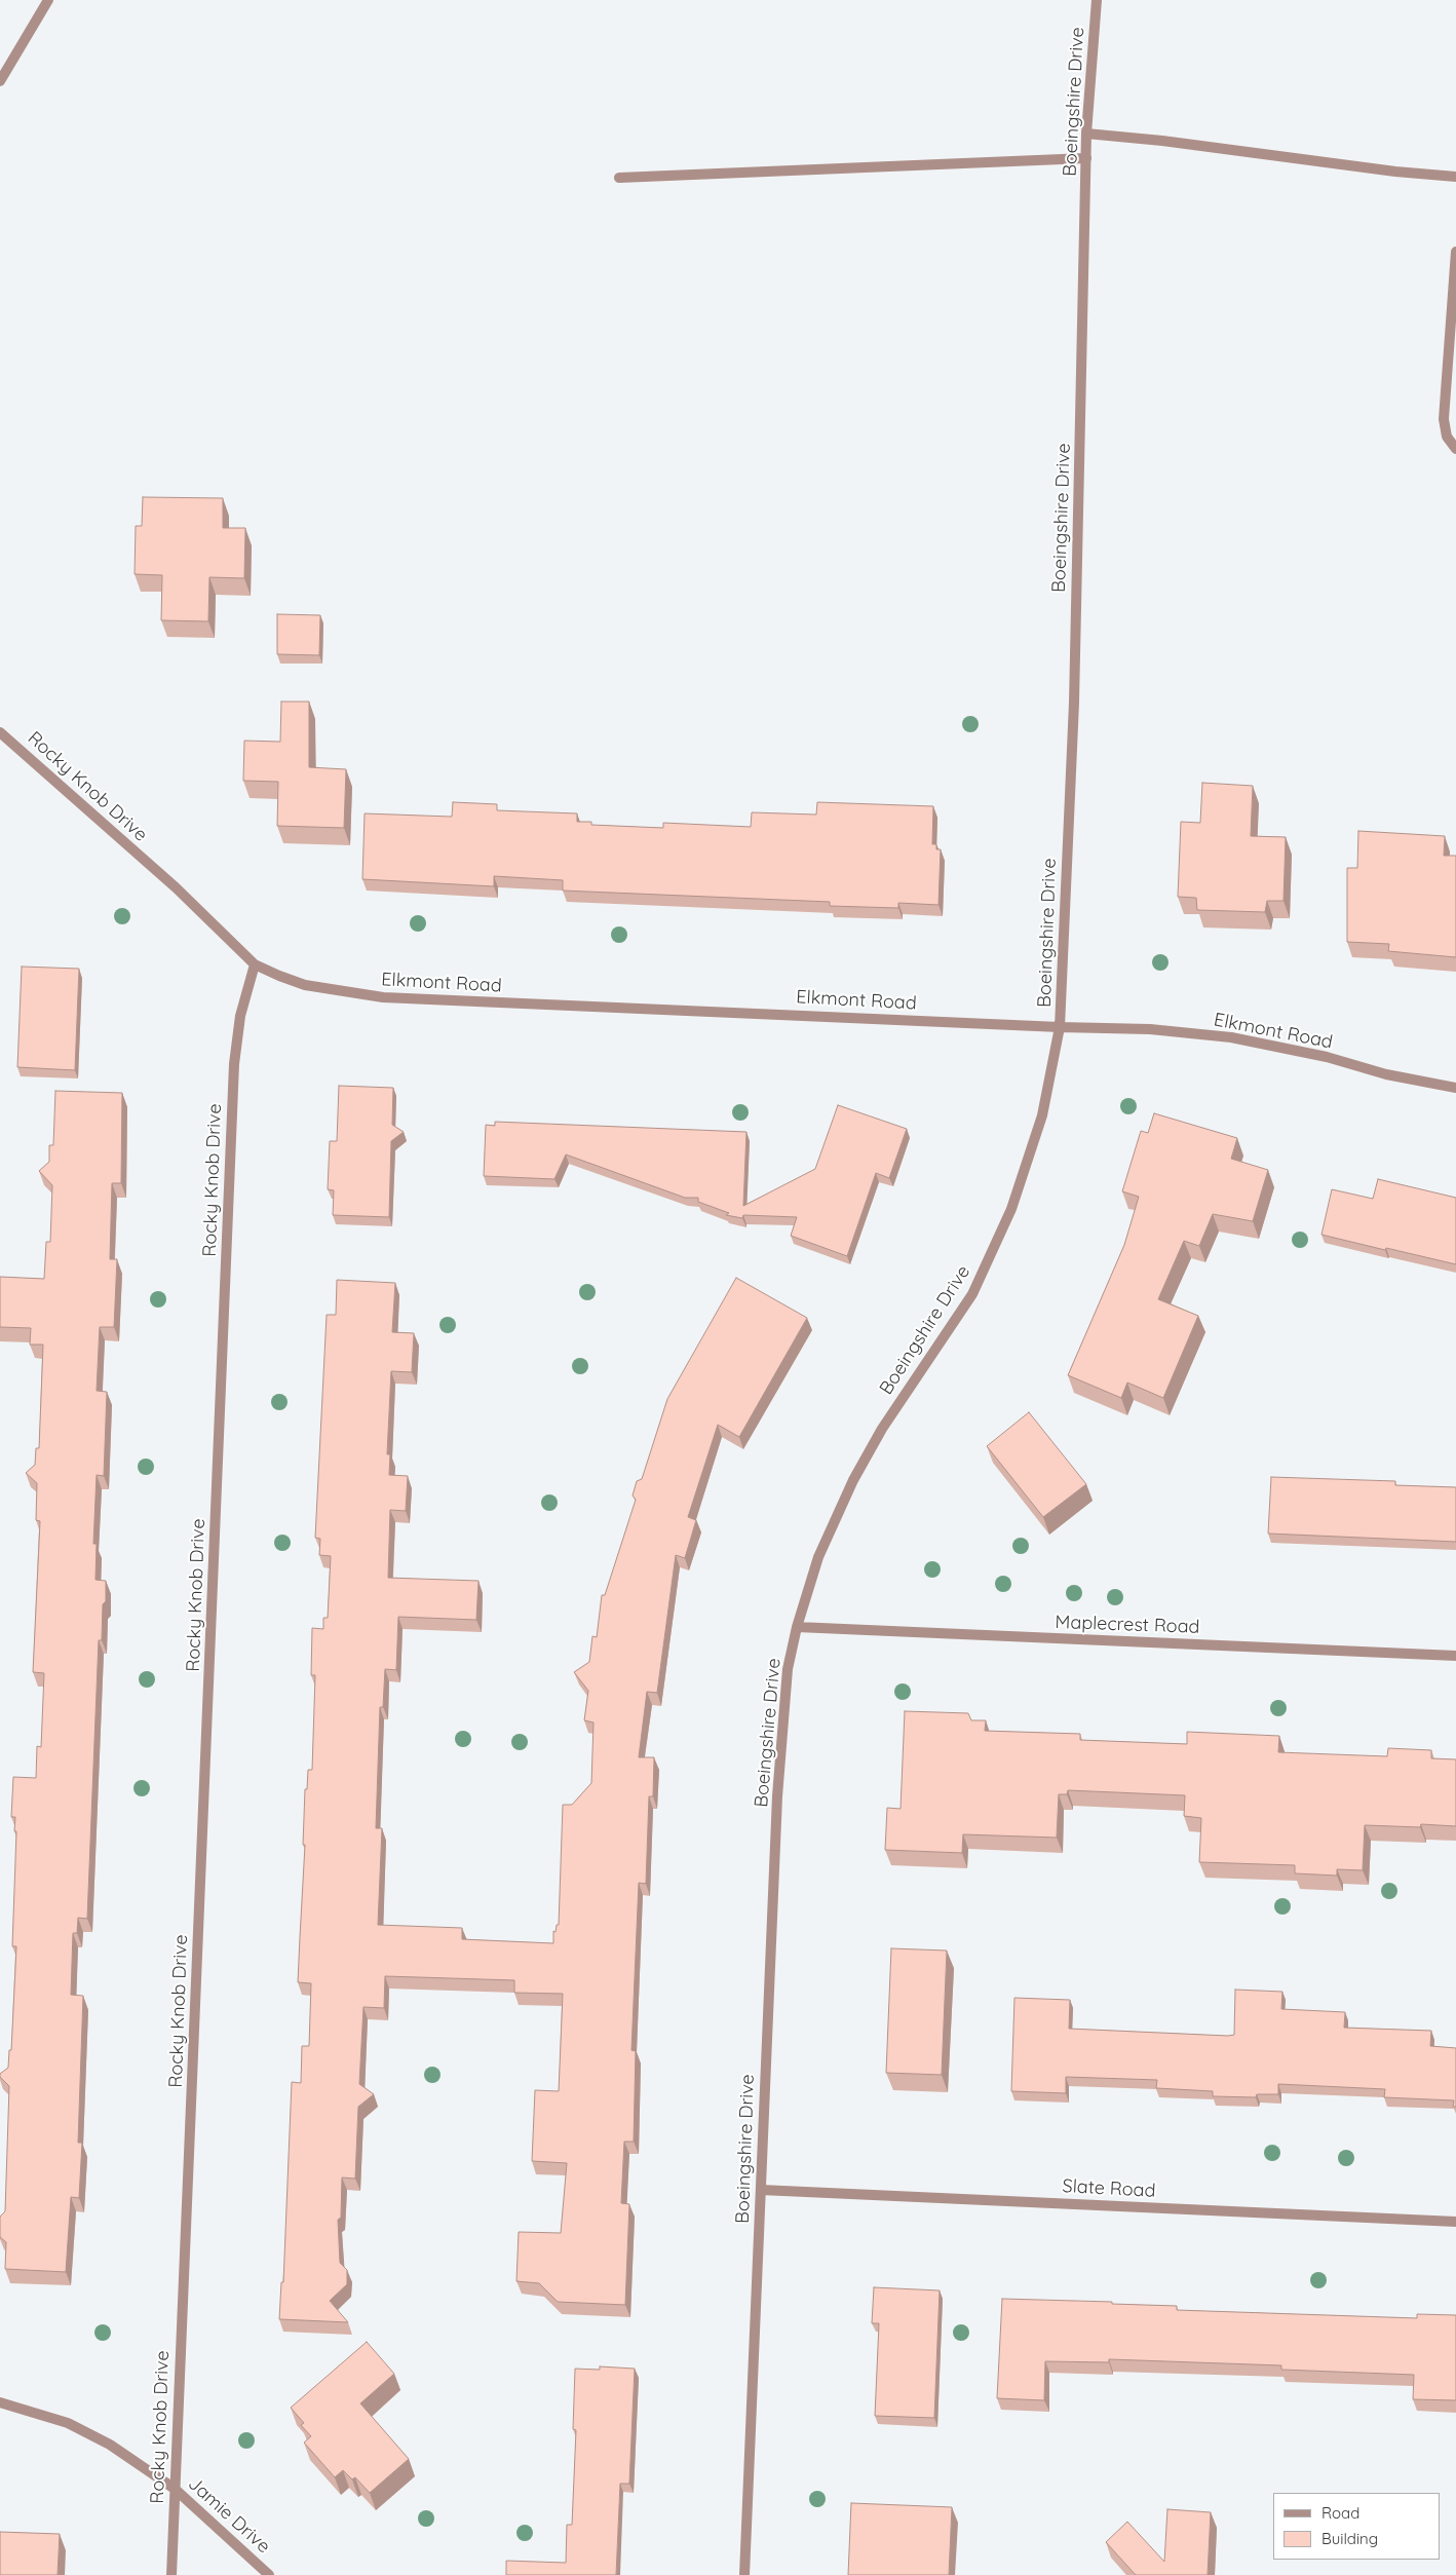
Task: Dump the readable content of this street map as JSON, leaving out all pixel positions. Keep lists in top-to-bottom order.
{
  "streets": {
    "street": [
      "Boeingshire Drive",
      "Rocky Knob Drive",
      "Elkmont Road",
      "Maplecrest Road",
      "Slate Road",
      "Jamie Drive"
    ]
  },
  "crossings": [
    ["Boeingshire Drive", "Elkmont Road"],
    ["Boeingshire Drive", "Maplecrest Road"],
    ["Boeingshire Drive", "Slate Road"],
    ["Rocky Knob Drive", "Elkmont Road"],
    ["Rocky Knob Drive", "Jamie Drive"]
  ],
  "legend": ["Road", "Building"]
}
